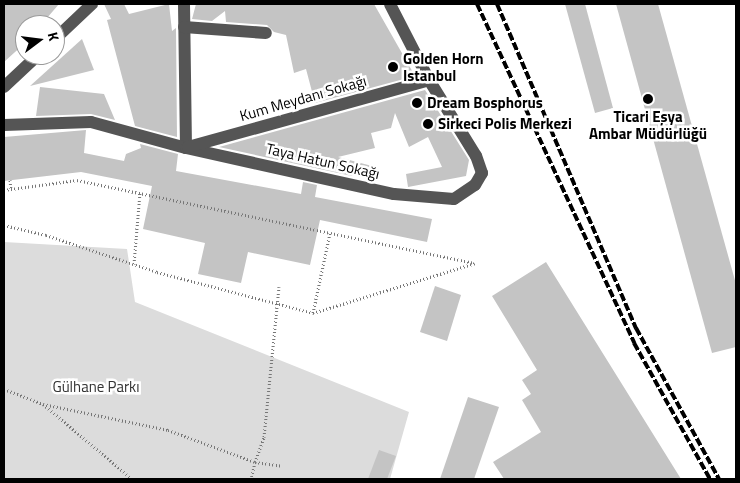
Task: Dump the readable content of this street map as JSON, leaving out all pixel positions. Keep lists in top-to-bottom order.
{
  "streets": {
    "street": ["Kum Meydanı Sokağı", "Taya Hatun Sokağı"]
  },
  "crossings": [
    ["Kum Meydanı Sokağı", "Taya Hatun Sokağı"]
  ],
  "parks": ["Gülhane Parkı"],
  "places": [
    "Golden Horn Istanbul",
    "Ticari Eşya Ambar Müdürlüğü",
    "Dream Bosphorus",
    "Sirkeci Polis Merkezi"
  ],
  "north": "right"
}
